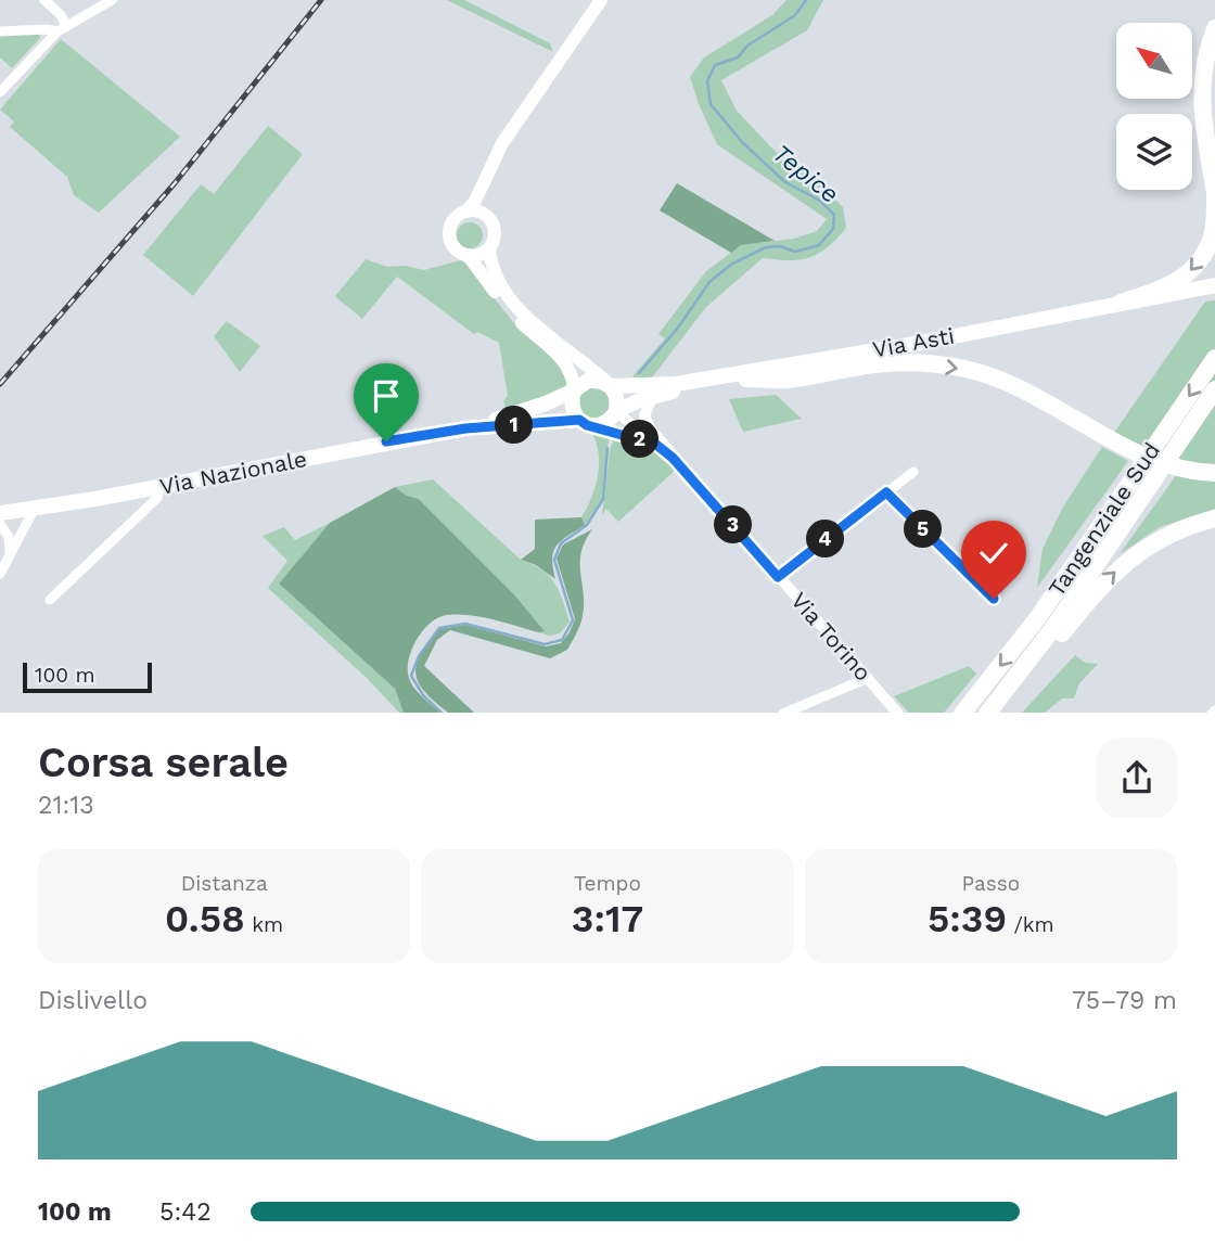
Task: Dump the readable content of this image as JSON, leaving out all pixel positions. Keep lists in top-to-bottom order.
{
  "streets": {
    "highway": ["Tangenziale Sud"],
    "main road": ["Via Asti", "Via Nazionale"],
    "street": ["Via Torino"]
  },
  "crossings": [
    ["Via Asti", "Via Nazionale"],
    ["Via Asti", "Via Torino"],
    ["Via Nazionale", "Via Torino"]
  ],
  "water": ["Tepice"],
  "scale_bar": "100 m",
  "north": "top left",
  "page": {
    "pins": [
      "1",
      "2",
      "3",
      "5",
      "4"
    ],
    "scale": "100 m",
    "heading": ["Corsa serale", "21:13"],
    "stats": [
      ["Distanza", "0.58 km"],
      ["Tempo", "3:17"],
      ["Passo", "5:39 /km"]
    ],
    "chart": ["Dislivello", "75–79 m"],
    "list": [
      {
        "name": "100 m",
        "note": "5:42"
      }
    ]
  }
}
